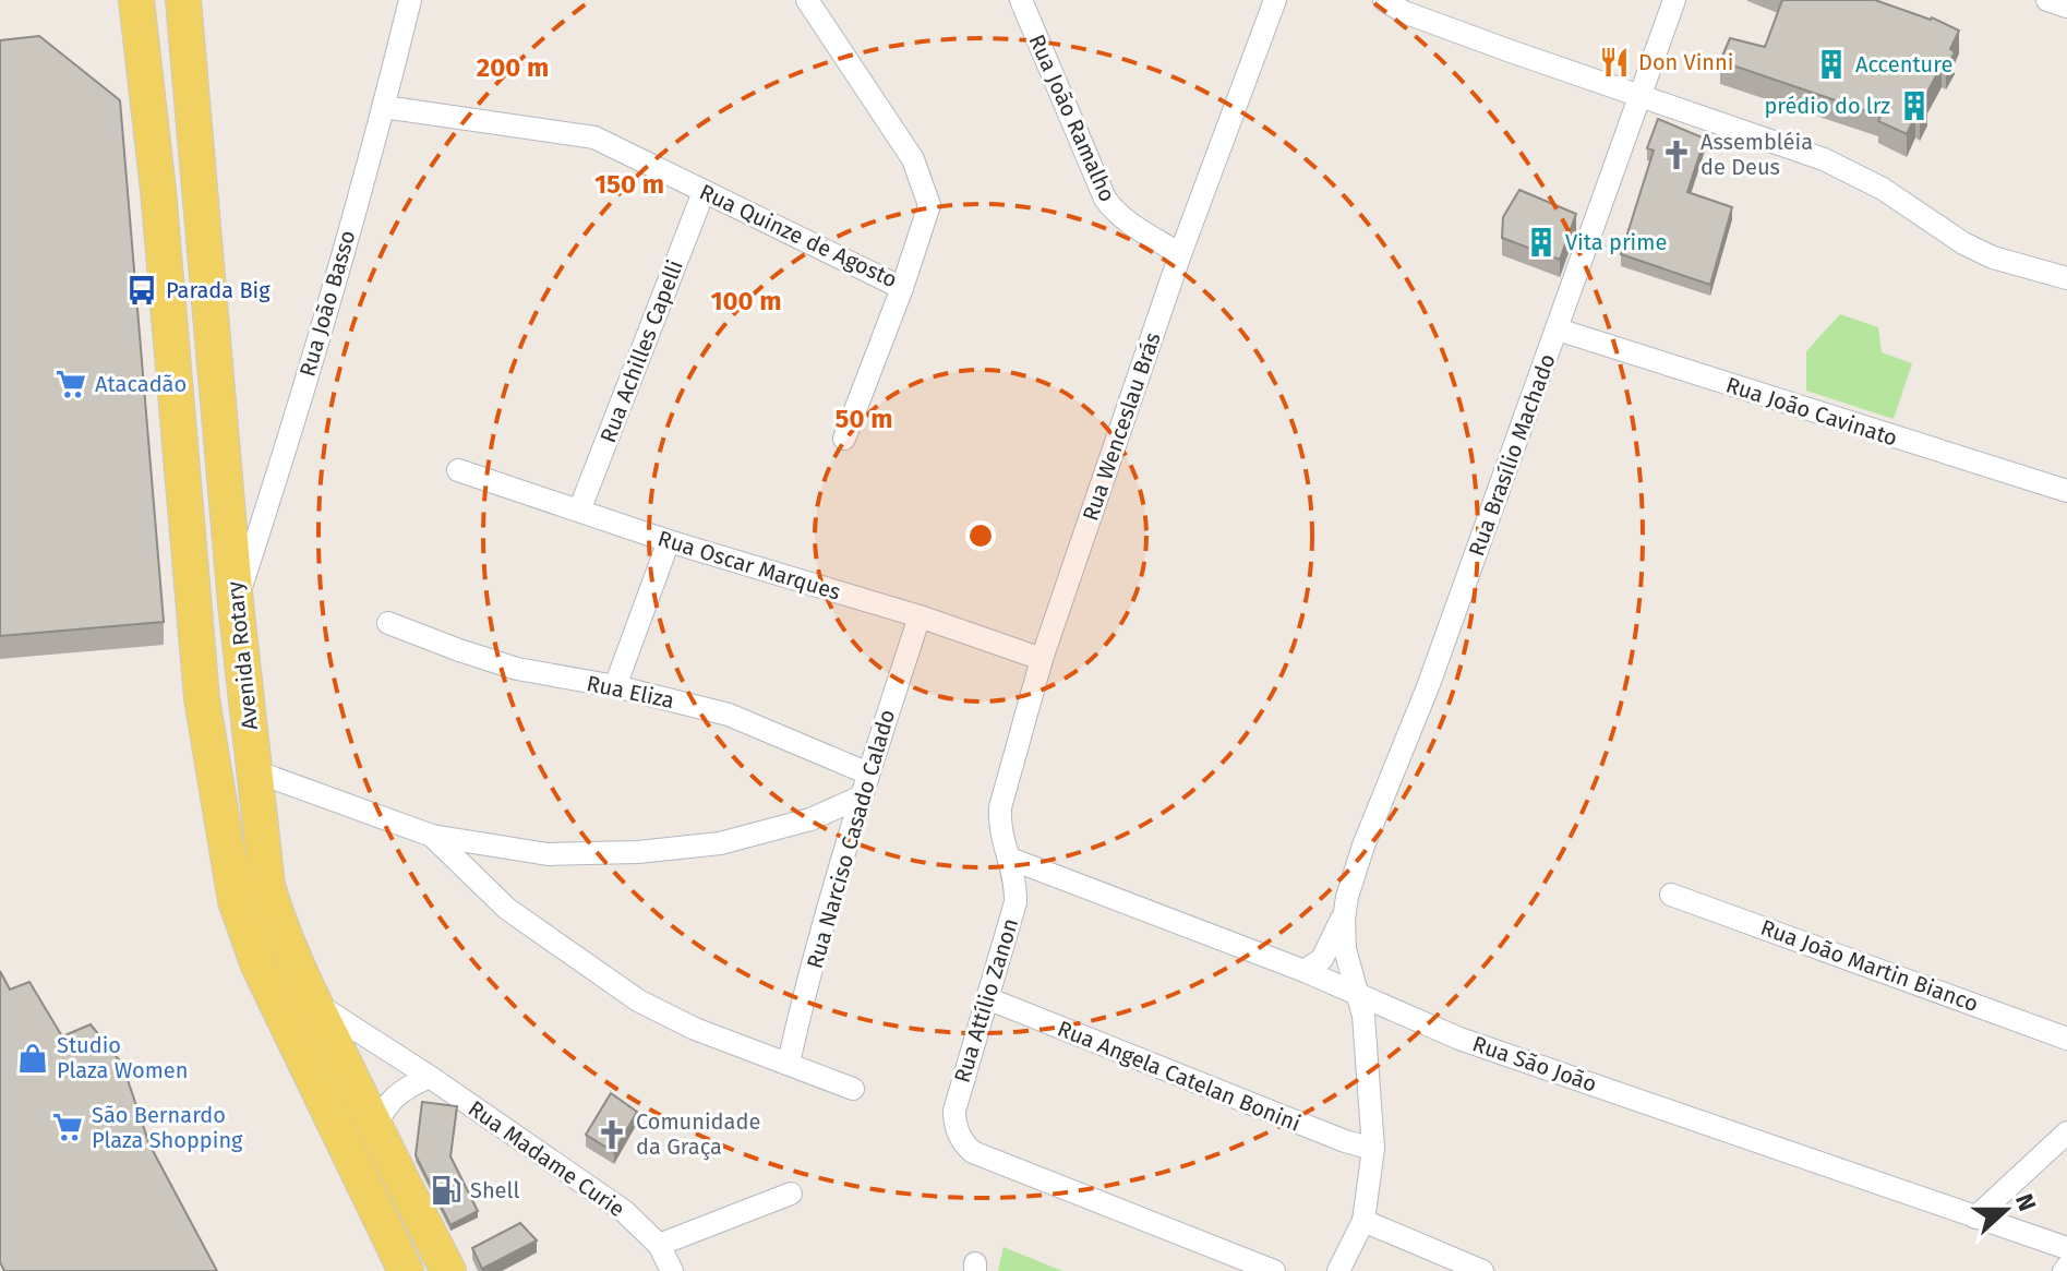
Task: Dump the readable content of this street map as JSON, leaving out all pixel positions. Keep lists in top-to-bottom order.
{
  "streets": {
    "main road": ["Avenida Rotary"],
    "street": [
      "Rua João Ramalho",
      "Rua Quinze de Agosto",
      "Rua João Basso",
      "Rua Achilles Capelli",
      "Rua João Cavinato",
      "Rua Wenceslau Brás",
      "Rua Brasílio Machado",
      "Rua Oscar Marques",
      "Rua Eliza",
      "Rua Narciso Casado Calado",
      "Rua João Martin Bianco",
      "Rua Attílio Zanon",
      "Rua São João",
      "Rua Angela Catelan Bonini",
      "Rua Madame Curie"
    ]
  },
  "crossings": [
    ["Rua João Ramalho", "Rua Wenceslau Brás"],
    ["Rua Quinze de Agosto", "Rua João Basso"],
    ["Rua Quinze de Agosto", "Rua Achilles Capelli"],
    ["Rua João Basso", "Avenida Rotary"],
    ["Rua Achilles Capelli", "Rua Oscar Marques"],
    ["Rua João Cavinato", "Rua Brasílio Machado"],
    ["Rua Wenceslau Brás", "Rua Oscar Marques"],
    ["Rua Wenceslau Brás", "Rua Attílio Zanon"],
    ["Rua Wenceslau Brás", "Rua São João"],
    ["Rua Brasílio Machado", "Rua São João"],
    ["Rua Brasílio Machado", "Rua Angela Catelan Bonini"],
    ["Rua Oscar Marques", "Rua Narciso Casado Calado"],
    ["Avenida Rotary", "Rua Madame Curie"],
    ["Rua Eliza", "Rua Narciso Casado Calado"],
    ["Rua Attílio Zanon", "Rua São João"],
    ["Rua Attílio Zanon", "Rua Angela Catelan Bonini"]
  ],
  "places": {
    "restaurant": ["Don Vinni"],
    "building": ["Accenture", "prédio do lrz", "Vita prime"],
    "church": ["Assembléia de Deus", "Comunidade da Graça"],
    "bus stop": ["Parada Big"],
    "supermarket": ["Atacadão", "São Bernardo Plaza Shopping"],
    "shop": ["Studio Plaza Women"],
    "fuel station": ["Shell"]
  },
  "north": "right",
  "rings": [
    "200 m",
    "150 m",
    "100 m",
    "50 m"
  ]
}
